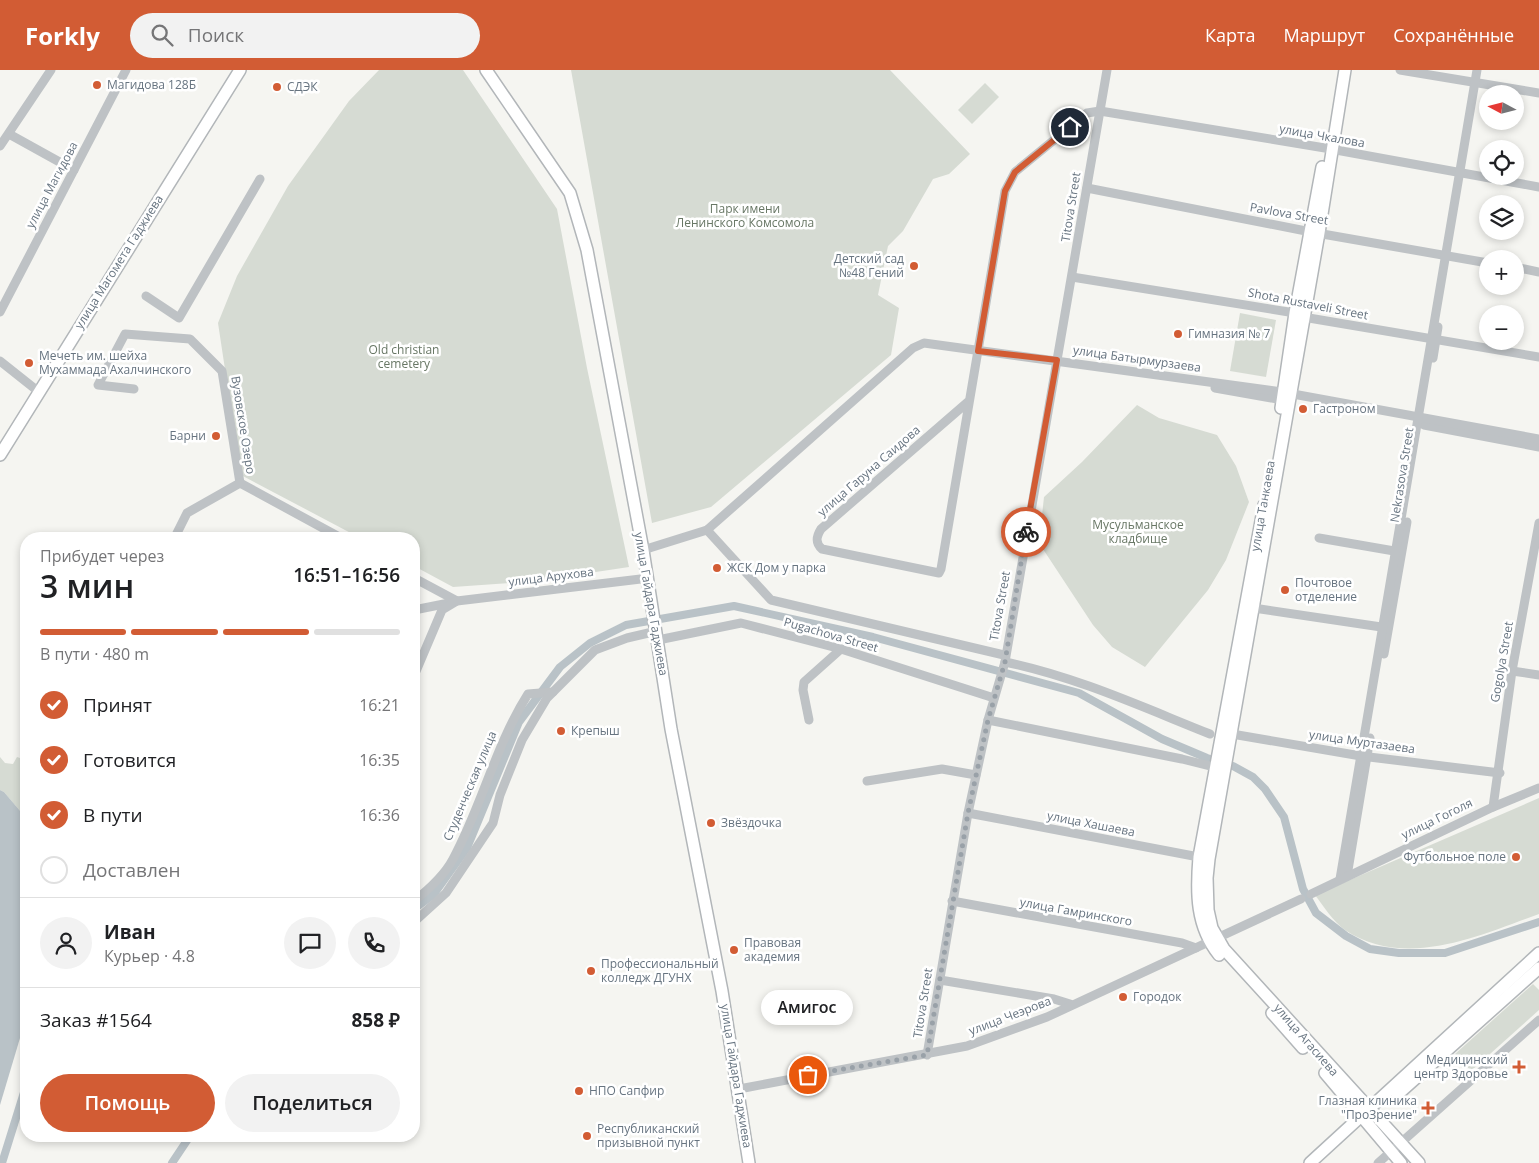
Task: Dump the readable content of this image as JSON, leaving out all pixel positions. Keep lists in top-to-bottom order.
{
  "streets": {
    "main road": [
      "улица Магомета Гаджиева",
      "улица Танкаева",
      "улица Гайдара Гаджиева",
      "улица Агасиева"
    ],
    "street": [
      "улица Чкалова",
      "улица Магидова",
      "Titova Street",
      "Pavlova Street",
      "Shota Rustaveli Street",
      "улица Батырмурзаева",
      "Вузовское Озеро",
      "улица Гаруна Саидова",
      "Nekrasova Street",
      "улица Арухова",
      "Pugachova Street",
      "Gogolya Street",
      "улица Муртазаева",
      "Студенческая улица",
      "улица Гоголя",
      "улица Хашаева",
      "улица Гамринского",
      "улица Чеэрова"
    ]
  },
  "crossings": [
    ["улица Чкалова", "Titova Street"],
    ["улица Чкалова", "улица Гаруна Саидова"],
    ["улица Чкалова", "Nekrasova Street"],
    ["улица Чкалова", "улица Танкаева"],
    ["Titova Street", "Pavlova Street"],
    ["Titova Street", "Shota Rustaveli Street"],
    ["Titova Street", "улица Батырмурзаева"],
    ["Titova Street", "улица Гаруна Саидова"],
    ["Titova Street", "Pugachova Street"],
    ["Titova Street", "улица Муртазаева"],
    ["Titova Street", "улица Хашаева"],
    ["Titova Street", "улица Гамринского"],
    ["Titova Street", "улица Чеэрова"],
    ["Pavlova Street", "Nekrasova Street"],
    ["Pavlova Street", "улица Танкаева"],
    ["Shota Rustaveli Street", "Nekrasova Street"],
    ["Shota Rustaveli Street", "улица Танкаева"],
    ["улица Батырмурзаева", "улица Гаруна Саидова"],
    ["улица Батырмурзаева", "Nekrasova Street"],
    ["улица Батырмурзаева", "улица Танкаева"],
    ["улица Батырмурзаева", "улица Гайдара Гаджиева"],
    ["улица Батырмурзаева", "улица Муртазаева"],
    ["Nekrasova Street", "улица Муртазаева"],
    ["Nekrasova Street", "улица Гоголя"],
    ["улица Танкаева", "улица Муртазаева"],
    ["улица Танкаева", "улица Хашаева"],
    ["улица Танкаева", "улица Чеэрова"],
    ["улица Танкаева", "улица Агасиева"],
    ["улица Арухова", "улица Гайдара Гаджиева"],
    ["улица Гайдара Гаджиева", "Pugachova Street"],
    ["улица Гайдара Гаджиева", "улица Чеэрова"],
    ["Pugachova Street", "Студенческая улица"],
    ["Gogolya Street", "улица Муртазаева"],
    ["Gogolya Street", "улица Гоголя"],
    ["улица Гамринского", "улица Чеэрова"],
    ["улица Чеэрова", "улица Агасиева"]
  ],
  "parks": ["Парк имени Ленинского Комсомола", "Old сhristian cemetery", "Мусульманское кладбище"],
  "places": {
    "other": [
      "Магидова 128Б",
      "СДЭК",
      "Детский сад №48 Гений",
      "Гимназия № 7",
      "Мечеть им. шейха Мухаммада Ахалчинского",
      "Гастроном",
      "Барни",
      "ЖСК Дом у парка",
      "Почтовое отделение",
      "Крепыш",
      "Звёздочка",
      "Футбольное поле",
      "Правовая академия",
      "Профессиональный колледж ДГУНХ",
      "Городок",
      "Амигос",
      "НПО Сапфир",
      "Республиканский призывной пункт"
    ],
    "health": ["Медицинский центр Здоровье", "Глазная клиника \"ПроЗрение\""]
  },
  "north": "left",
  "page": {
    "header": "Forkly",
    "search": "Поиск",
    "nav": ["Карта", "Маршрут", "Сохранённые"],
    "map_buttons": ["+", "−"],
    "heading": ["3 мин", "Прибудет через", "16:51–16:56"],
    "panel": [
      "Иван",
      "Курьер · 4.8",
      "Заказ #1564",
      "858 ₽"
    ],
    "bar": "В пути · 480 m",
    "list": [
      ["Принят", "16:21"],
      ["Готовится", "16:35"],
      ["В пути", "16:36"],
      "Доставлен"
    ],
    "bubble": "Амигос",
    "buttons": ["Помощь", "Поделиться"]
  }
}
